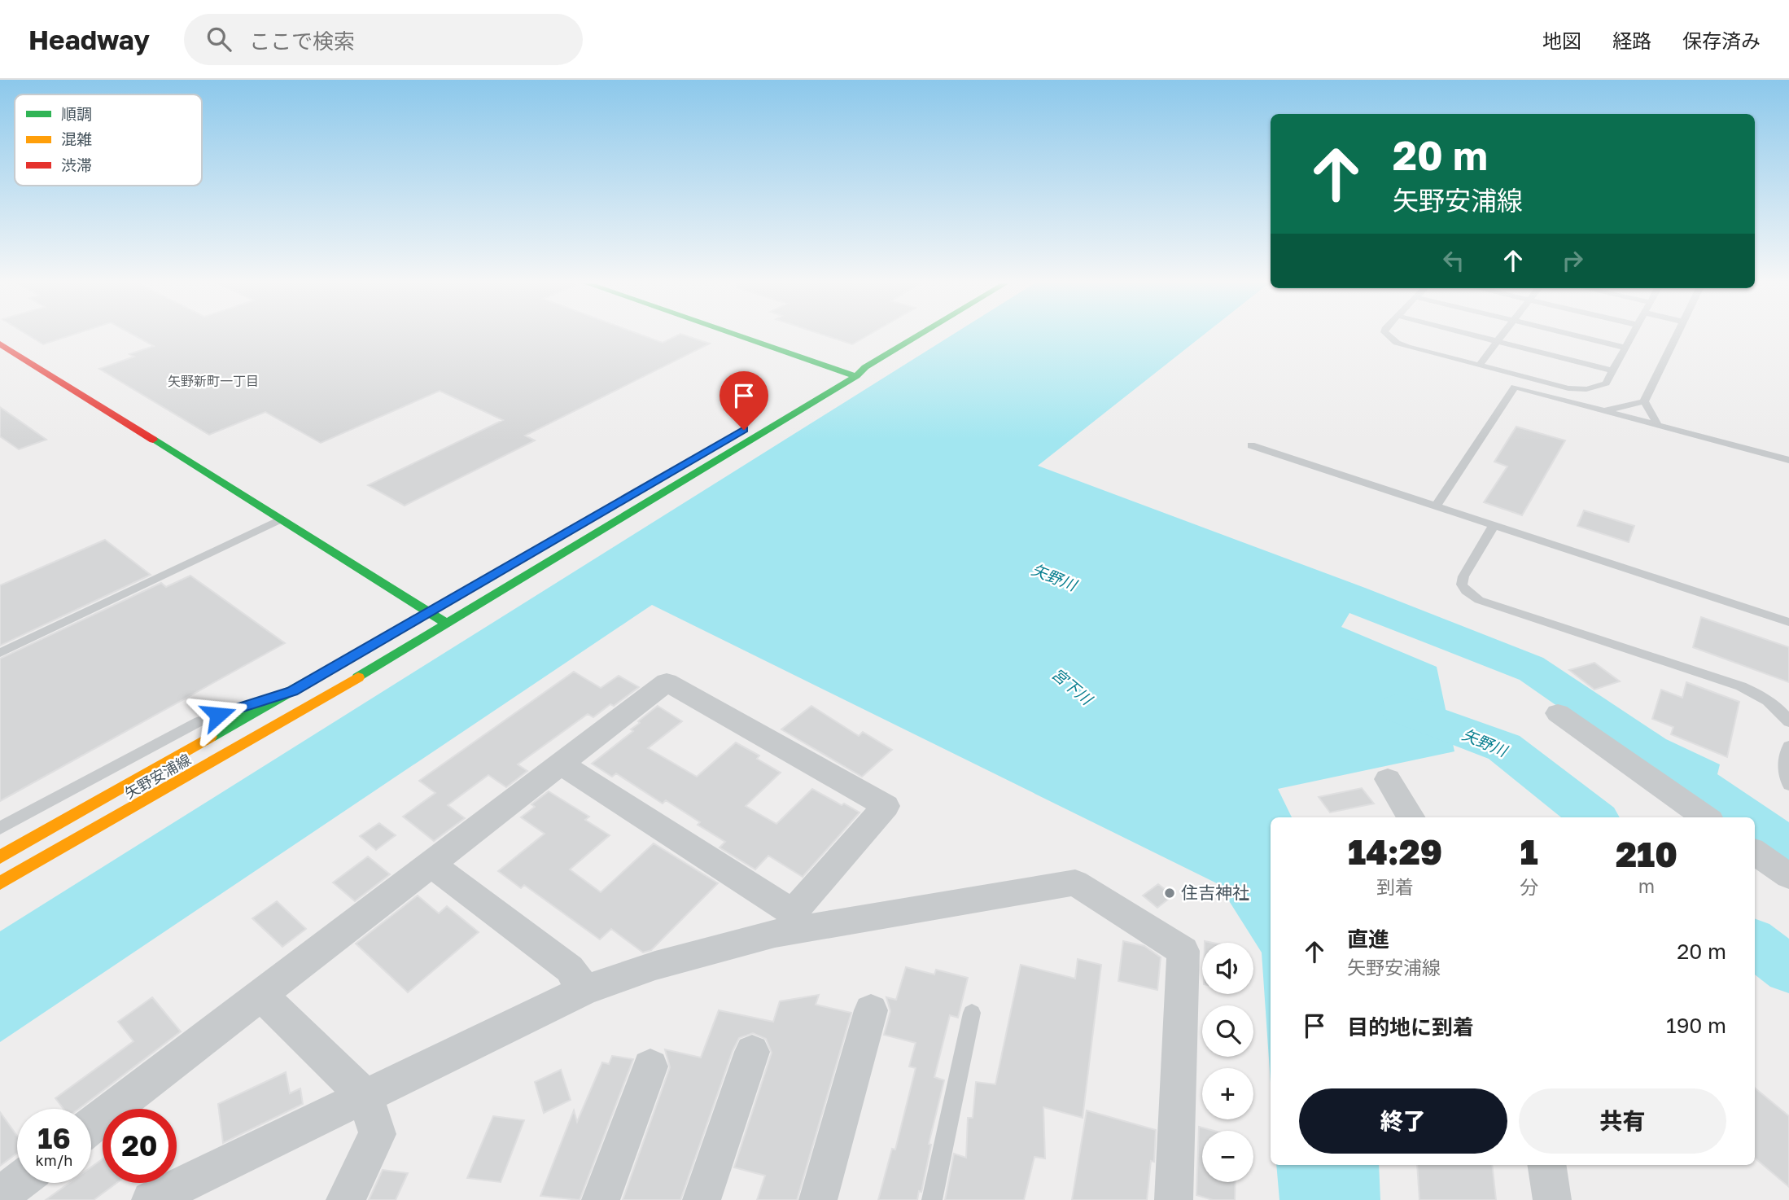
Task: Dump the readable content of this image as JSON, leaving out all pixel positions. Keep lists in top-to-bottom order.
{
  "streets": {
    "main road": ["矢野安浦線"]
  },
  "districts": ["矢野新町一丁目"],
  "water": ["矢野川", "宮下川"],
  "places": ["住吉神社"],
  "legend": ["順調", "混雑", "渋滞"],
  "page": {
    "header": "Headway",
    "search": "ここで検索",
    "nav": ["地図", "経路", "保存済み"],
    "turn": ["20 m", "矢野安浦線"],
    "eta": [
      "14:29",
      "到着",
      "1",
      "分",
      "210",
      "m"
    ],
    "list": [
      {
        "name": "直進",
        "note": "矢野安浦線",
        "value": "20 m"
      },
      {
        "name": "目的地に到着",
        "value": "190 m"
      }
    ],
    "map_buttons": ["+", "−"],
    "buttons": ["終了", "共有"],
    "speed": "16 km/h",
    "limit": "20"
  }
}
